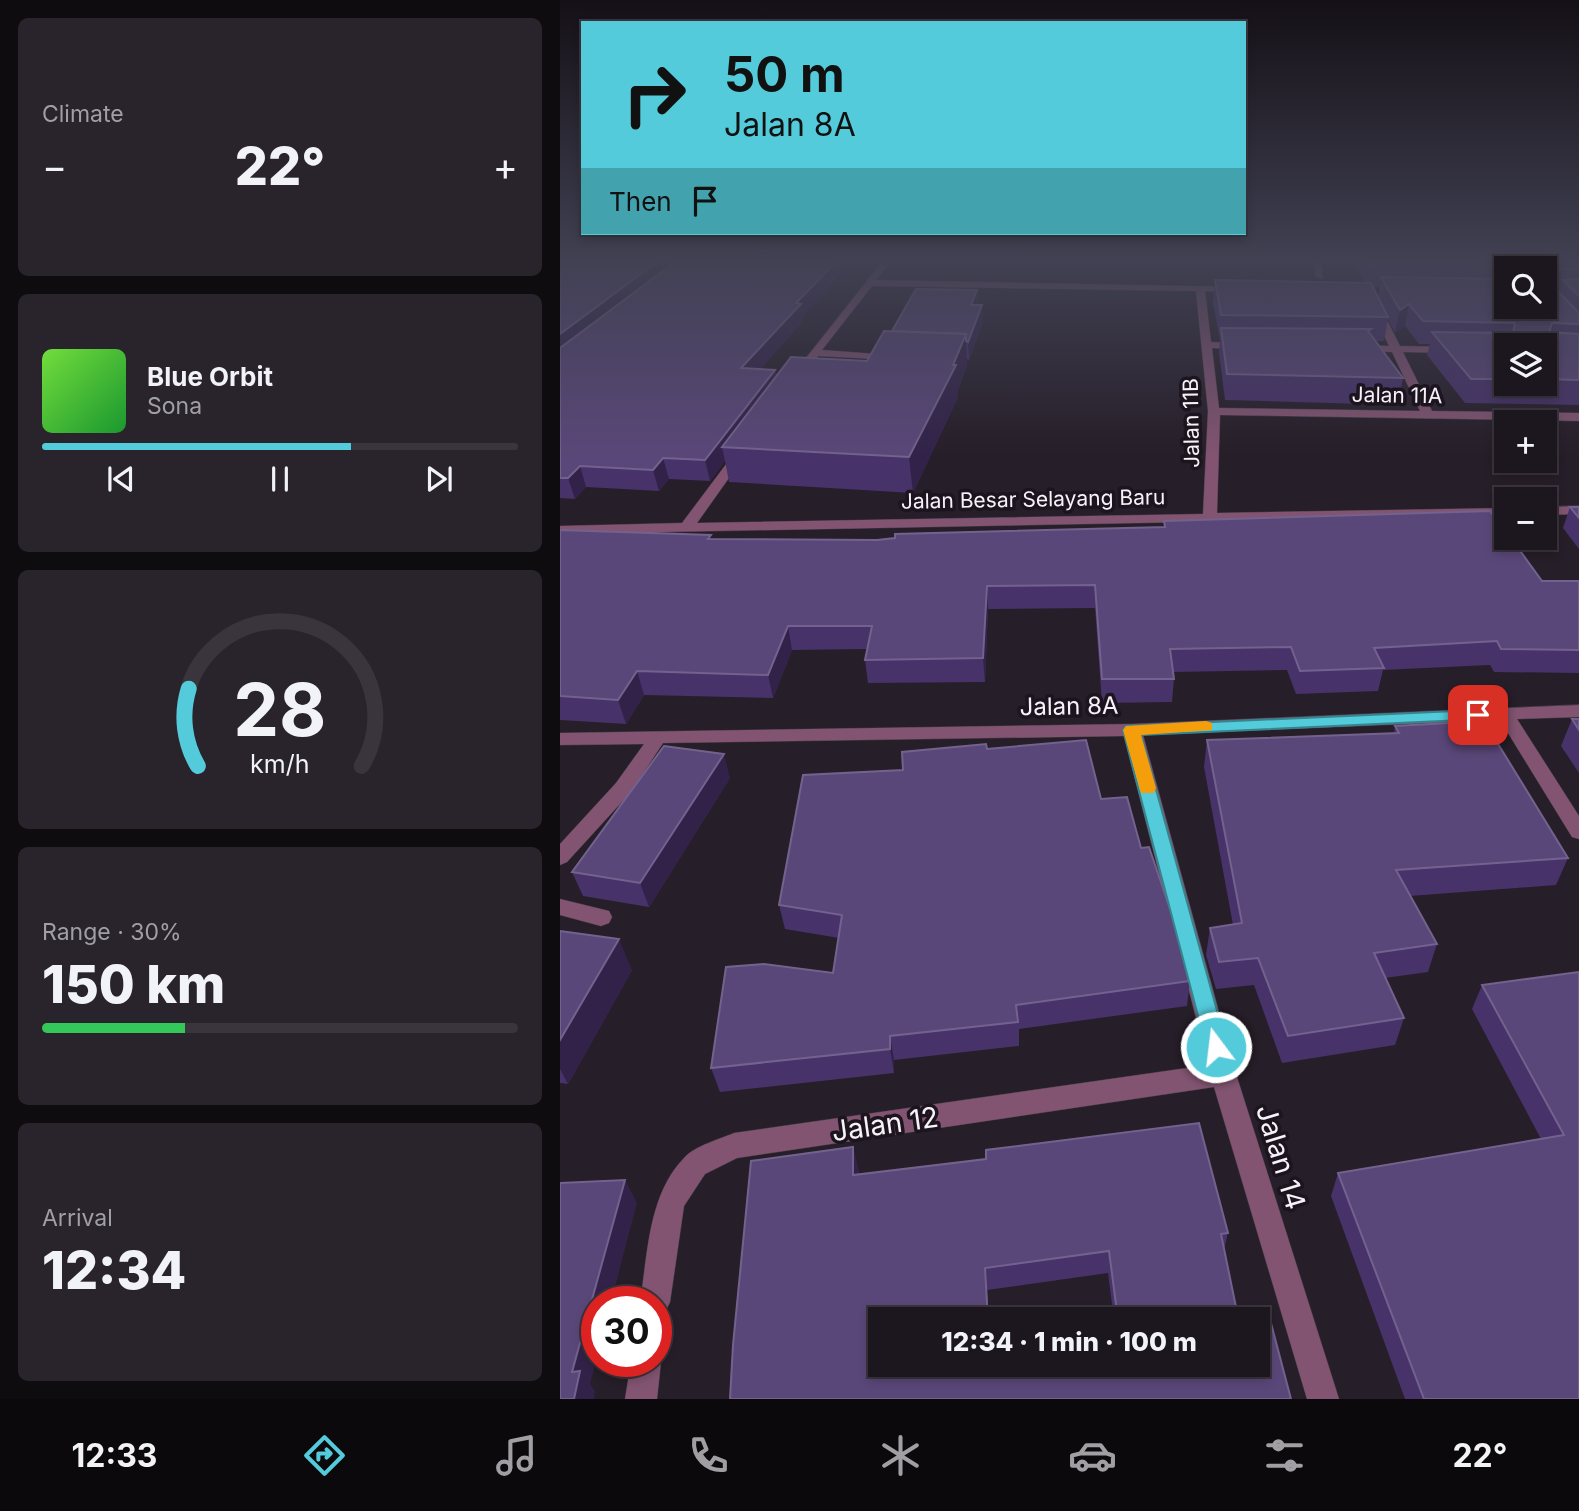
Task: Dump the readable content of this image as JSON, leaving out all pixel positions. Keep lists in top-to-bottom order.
{
  "streets": {
    "street": [
      "Jalan 11A",
      "Jalan 11B",
      "Jalan Besar Selayang Baru",
      "Jalan 8A",
      "Jalan 12",
      "Jalan 14"
    ]
  },
  "crossings": [
    ["Jalan 11A", "Jalan 11B"],
    ["Jalan 11B", "Jalan Besar Selayang Baru"],
    ["Jalan 8A", "Jalan 14"],
    ["Jalan 12", "Jalan 14"]
  ],
  "page": {
    "tile": [
      "Climate",
      ["Range · 30%", "150 km"],
      ["Arrival", "12:34"]
    ],
    "turn": ["50 m", "Jalan 8A"],
    "heat": ["−", "22°", "+"],
    "then": "Then",
    "map_buttons": ["+", "−"],
    "song": ["Blue Orbit", "Sona"],
    "limit": "30",
    "trip": "12:34 · 1 min · 100 m",
    "tabs": ["12:33", "22°"],
    "gauge": ["28", "km/h"]
  }
}
